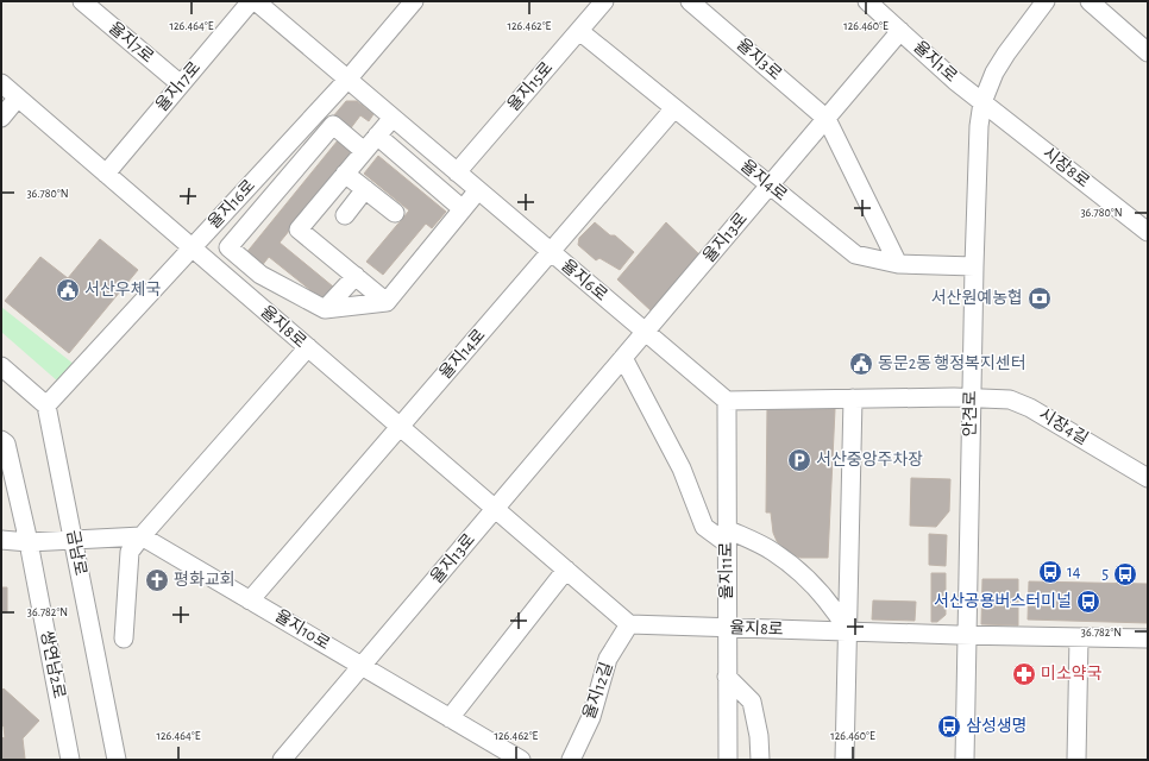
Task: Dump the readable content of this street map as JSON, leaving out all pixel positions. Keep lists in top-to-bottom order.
{
  "streets": {
    "street": [
      "율지7로",
      "율지3로",
      "율지1로",
      "율지17로",
      "율지15로",
      "시장8로",
      "율지4로",
      "율지16로",
      "율지13로",
      "율지6로",
      "율지8로",
      "율지14로",
      "안견로",
      "시장4길",
      "금남로",
      "율지11로",
      "율지10로",
      "쌍연남2로",
      "율지12길"
    ]
  },
  "crossings": [
    ["율지7로", "율지17로"],
    ["율지3로", "율지13로"],
    ["율지1로", "시장8로"],
    ["율지1로", "율지13로"],
    ["율지1로", "안견로"],
    ["율지17로", "율지8로"],
    ["율지15로", "율지4로"],
    ["율지15로", "율지6로"],
    ["시장8로", "안견로"],
    ["율지4로", "율지13로"],
    ["율지4로", "율지14로"],
    ["율지4로", "안견로"],
    ["율지16로", "율지6로"],
    ["율지16로", "율지8로"],
    ["율지16로", "금남로"],
    ["율지13로", "율지6로"],
    ["율지13로", "율지8로"],
    ["율지13로", "율지10로"],
    ["율지6로", "율지14로"],
    ["율지6로", "율지11로"],
    ["율지8로", "율지14로"],
    ["율지8로", "안견로"],
    ["율지8로", "율지11로"],
    ["율지8로", "율지12길"],
    ["율지14로", "율지10로"],
    ["안견로", "시장4길"]
  ],
  "places": {
    "public building": ["서산우체국", "동문2동 행정복지센터"],
    "bank": ["서산원예농협"],
    "parking": ["서산중앙주차장"],
    "bus stop": [
      "14",
      "5",
      "서산공용버스터미널",
      "삼성생명"
    ],
    "church": ["평화교회"],
    "pharmacy": ["미소약국"]
  },
  "coordinates": [
    "126.464°E",
    "126.462°E",
    "126.460°E",
    "36.780°N",
    "36.782°N"
  ]
}
